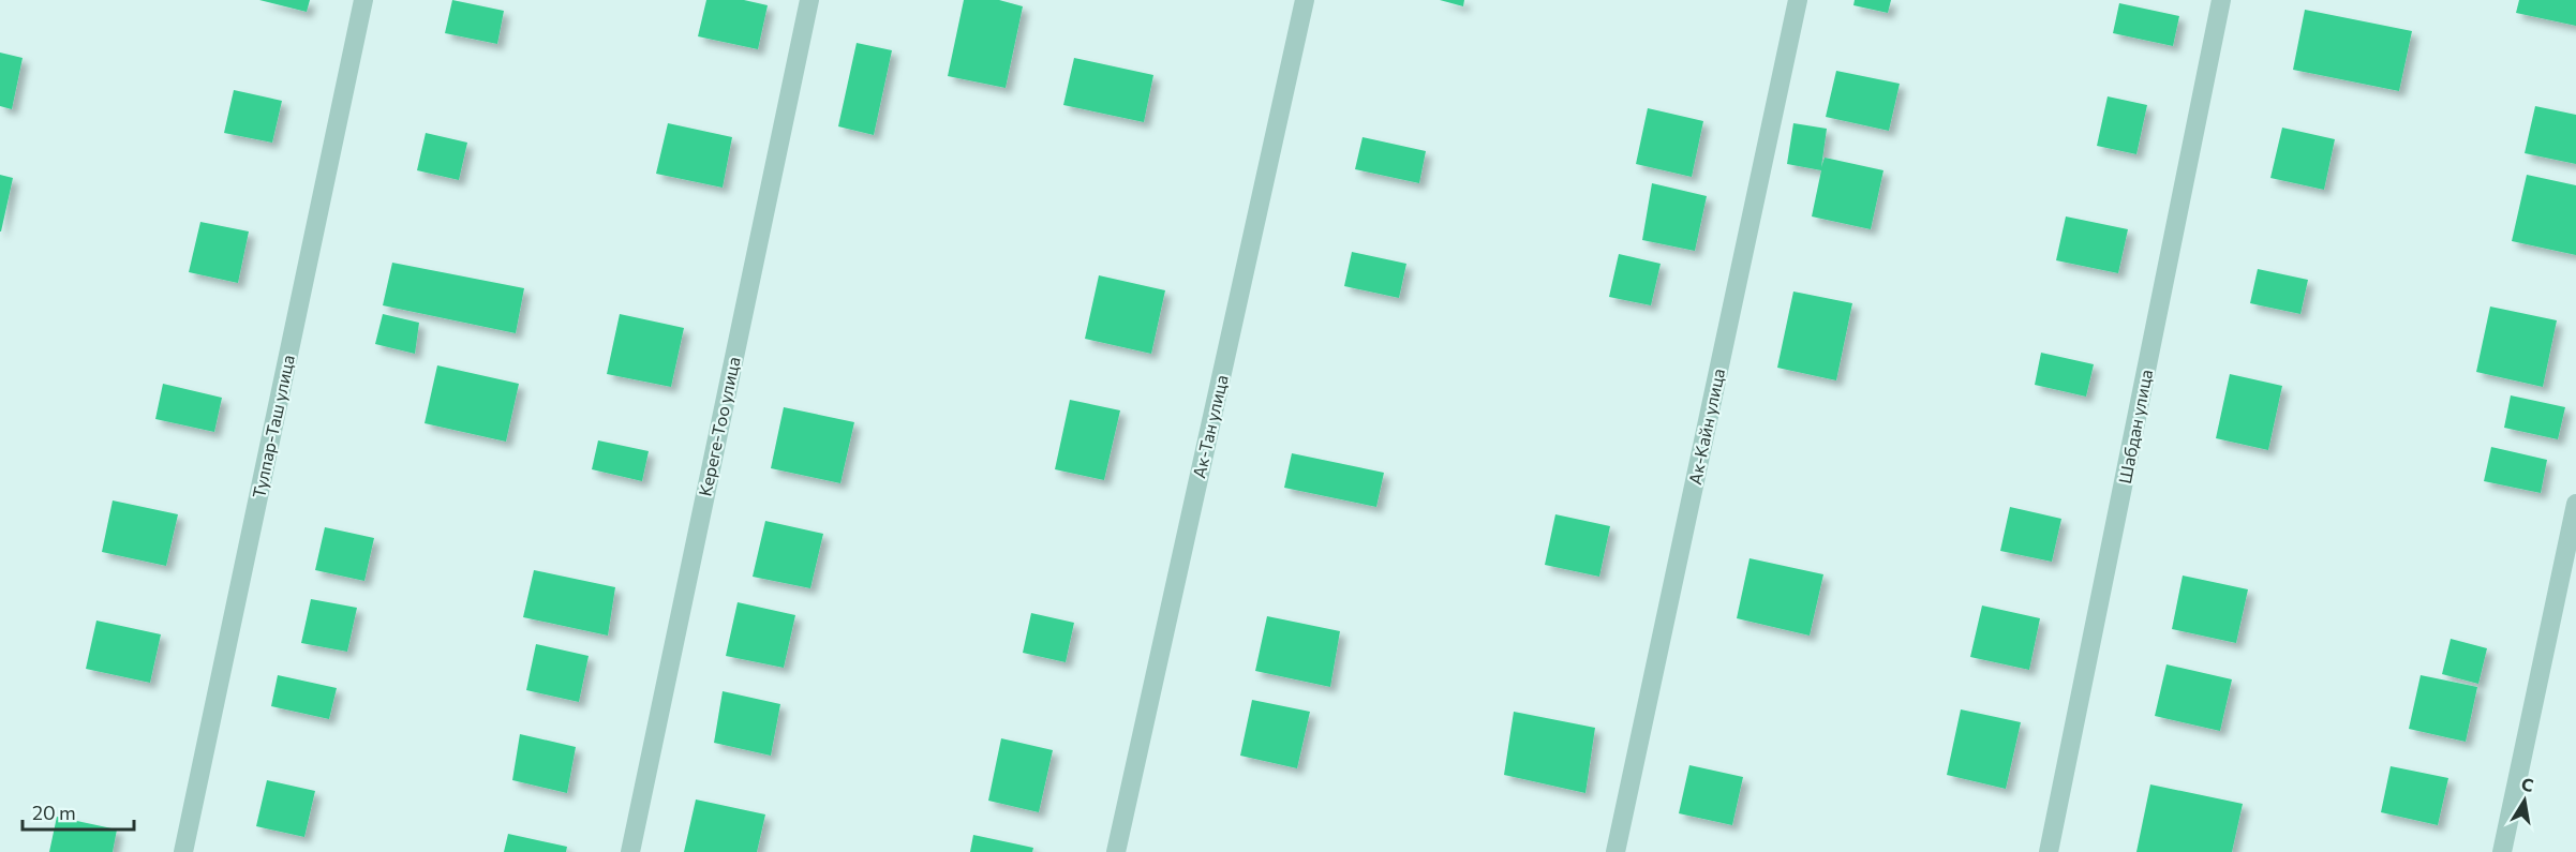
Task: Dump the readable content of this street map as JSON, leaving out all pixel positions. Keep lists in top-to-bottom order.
{
  "streets": {
    "street": [
      "Тулпар-Таш улица",
      "Кереге-Тоо улица",
      "Ак-Тан улица",
      "Ак-Кайн улица",
      "Шабдан улица"
    ]
  },
  "scale_bar": "20 m",
  "north": "top"
}
